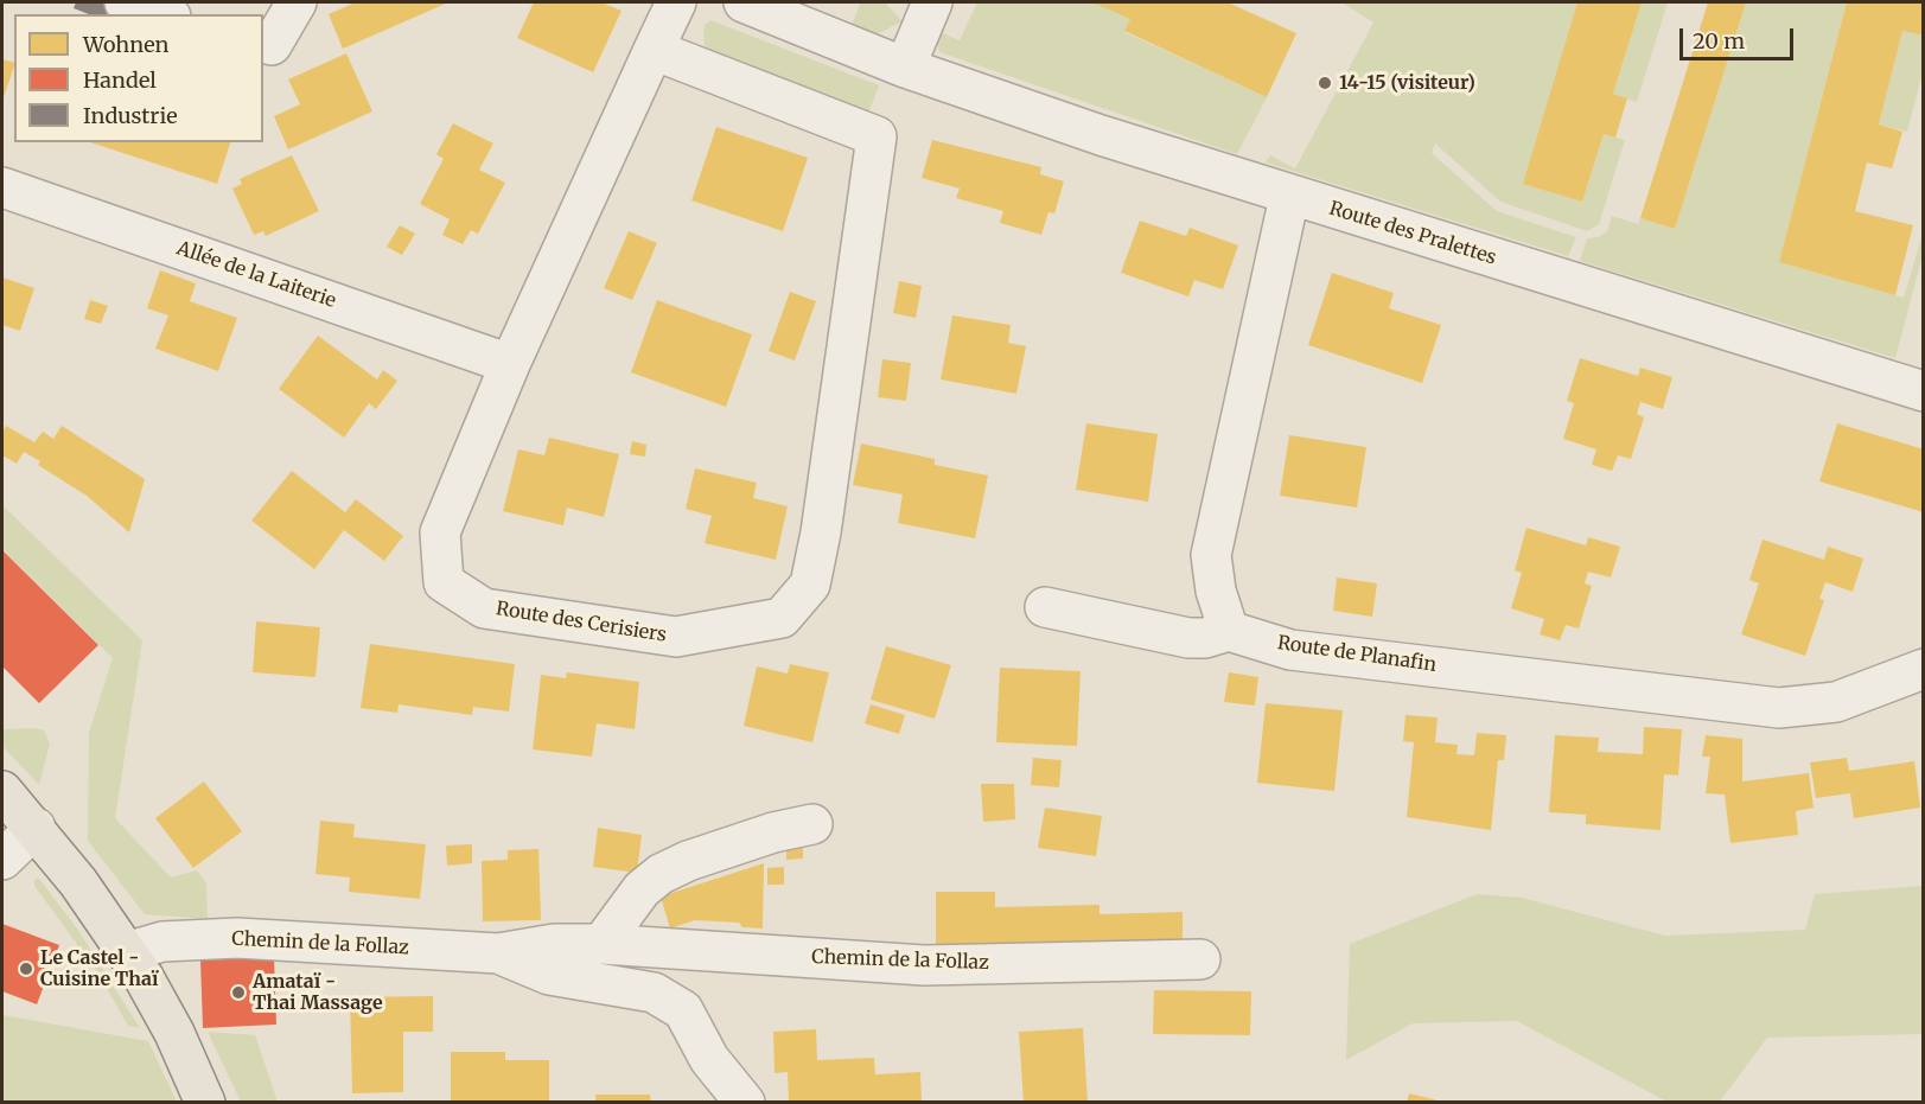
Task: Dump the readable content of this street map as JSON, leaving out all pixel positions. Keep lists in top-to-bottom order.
{
  "streets": {
    "street": [
      "Route des Pralettes",
      "Allée de la Laiterie",
      "Route des Cerisiers",
      "Route de Planafin",
      "Chemin de la Follaz"
    ]
  },
  "crossings": [
    ["Allée de la Laiterie", "Route des Cerisiers"]
  ],
  "places": ["14-15 (visiteur)", "Le Castel - Cuisine Thaï", "Amataï - Thai Massage"],
  "legend": ["Wohnen", "Handel", "Industrie"],
  "scale_bar": "20 m"
}
